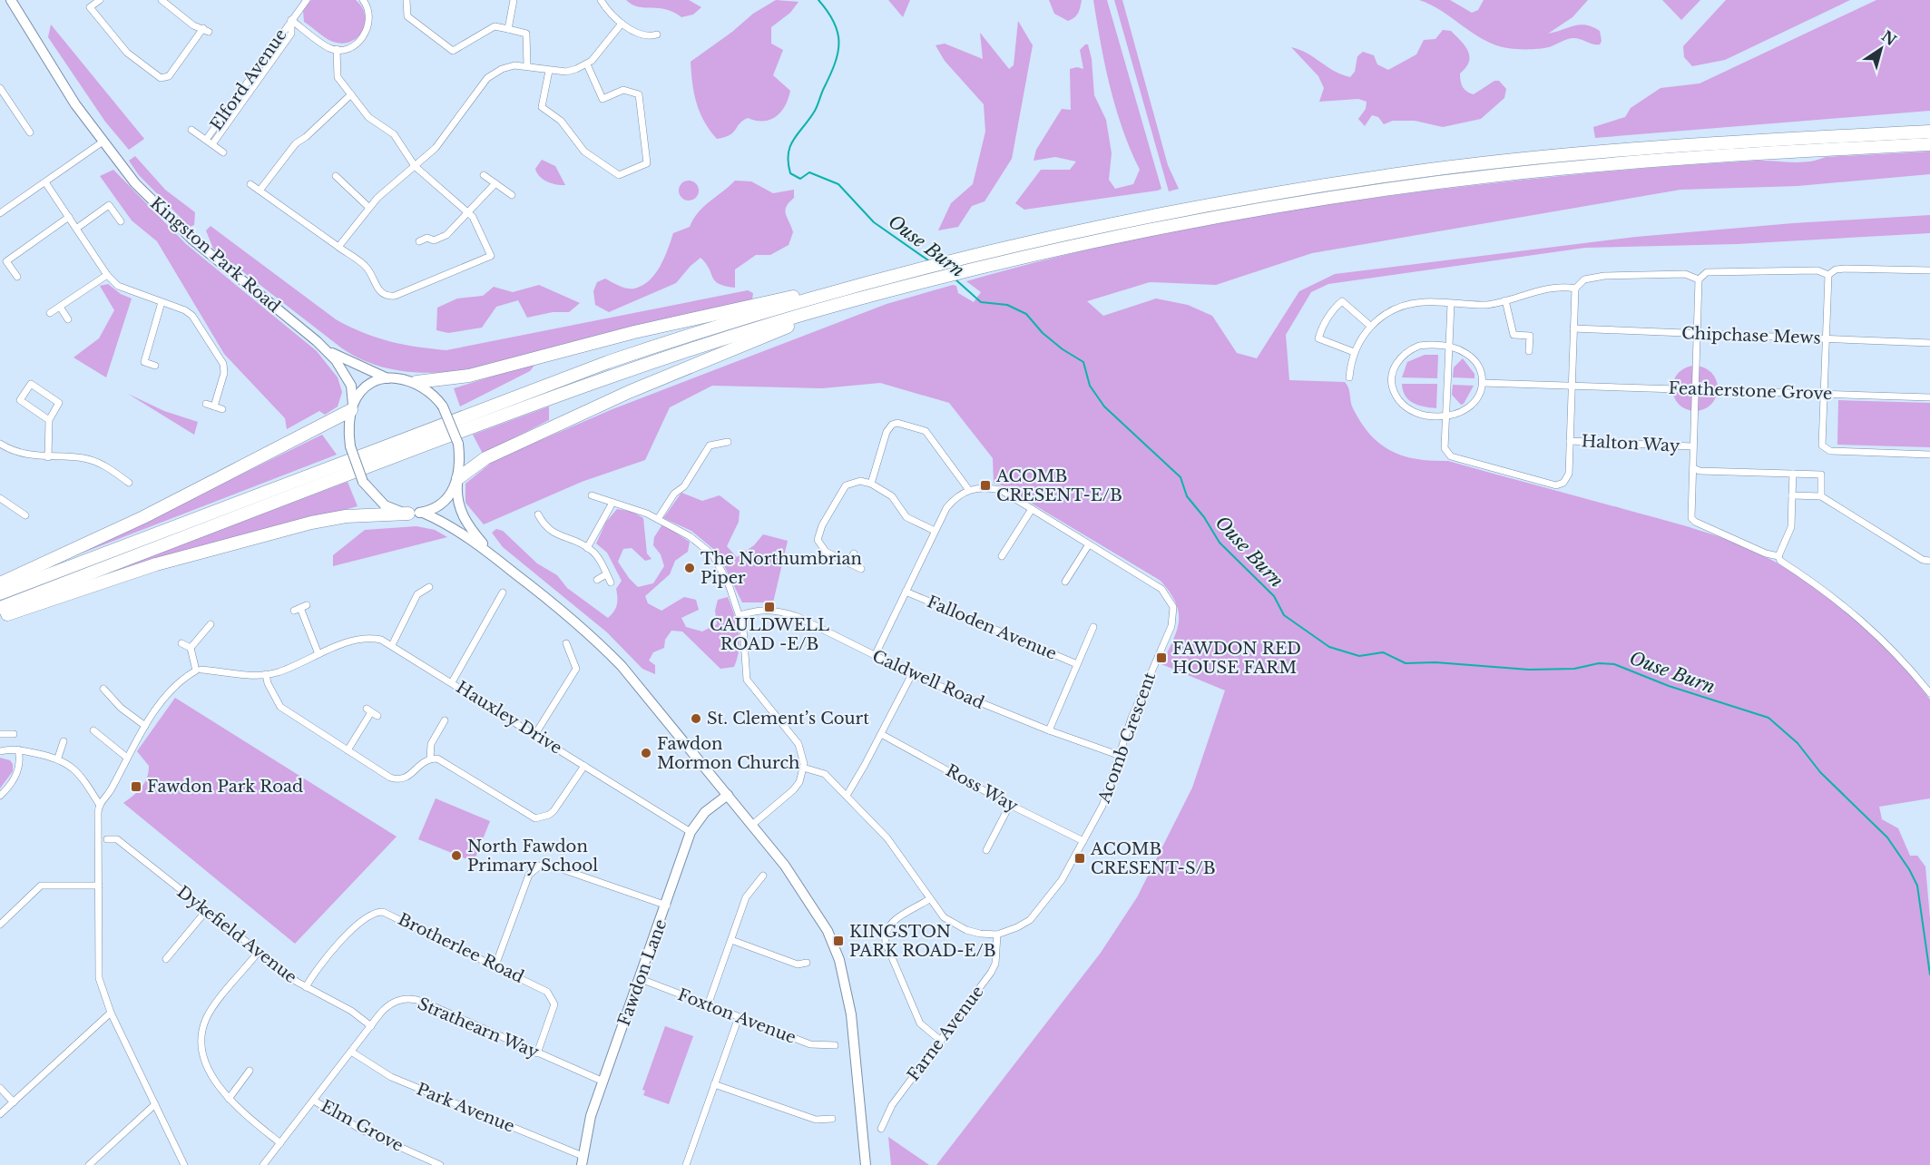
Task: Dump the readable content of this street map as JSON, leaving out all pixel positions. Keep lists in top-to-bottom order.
{
  "streets": {
    "street": [
      "Elford Avenue",
      "Kingston Park Road",
      "Chipchase Mews",
      "Featherstone Grove",
      "Halton Way",
      "Falloden Avenue",
      "Caldwell Road",
      "Hauxley Drive",
      "Acomb Crescent",
      "Ross Way",
      "Dykefield Avenue",
      "Brotherlee Road",
      "Fawdon Lane",
      "Foxton Avenue",
      "Strathearn Way",
      "Farne Avenue",
      "Park Avenue",
      "Elm Grove"
    ]
  },
  "crossings": [
    ["Featherstone Grove", "Halton Way"],
    ["Caldwell Road", "Acomb Crescent"],
    ["Hauxley Drive", "Fawdon Lane"],
    ["Acomb Crescent", "Ross Way"],
    ["Acomb Crescent", "Farne Avenue"],
    ["Dykefield Avenue", "Brotherlee Road"],
    ["Dykefield Avenue", "Strathearn Way"],
    ["Brotherlee Road", "Strathearn Way"],
    ["Fawdon Lane", "Foxton Avenue"],
    ["Fawdon Lane", "Strathearn Way"],
    ["Fawdon Lane", "Park Avenue"],
    ["Strathearn Way", "Park Avenue"],
    ["Strathearn Way", "Elm Grove"]
  ],
  "water": ["Ouse Burn"],
  "places": {
    "transit": [
      "ACOMB CRESENT-E/B",
      "CAULDWELL ROAD -E/B",
      "FAWDON RED HOUSE FARM",
      "Fawdon Park Road",
      "ACOMB CRESENT-S/B",
      "KINGSTON PARK ROAD-E/B"
    ],
    "other": [
      "The Northumbrian Piper",
      "St. Clement’s Court",
      "Fawdon Mormon Church",
      "North Fawdon Primary School"
    ]
  },
  "north": "top right"
}
